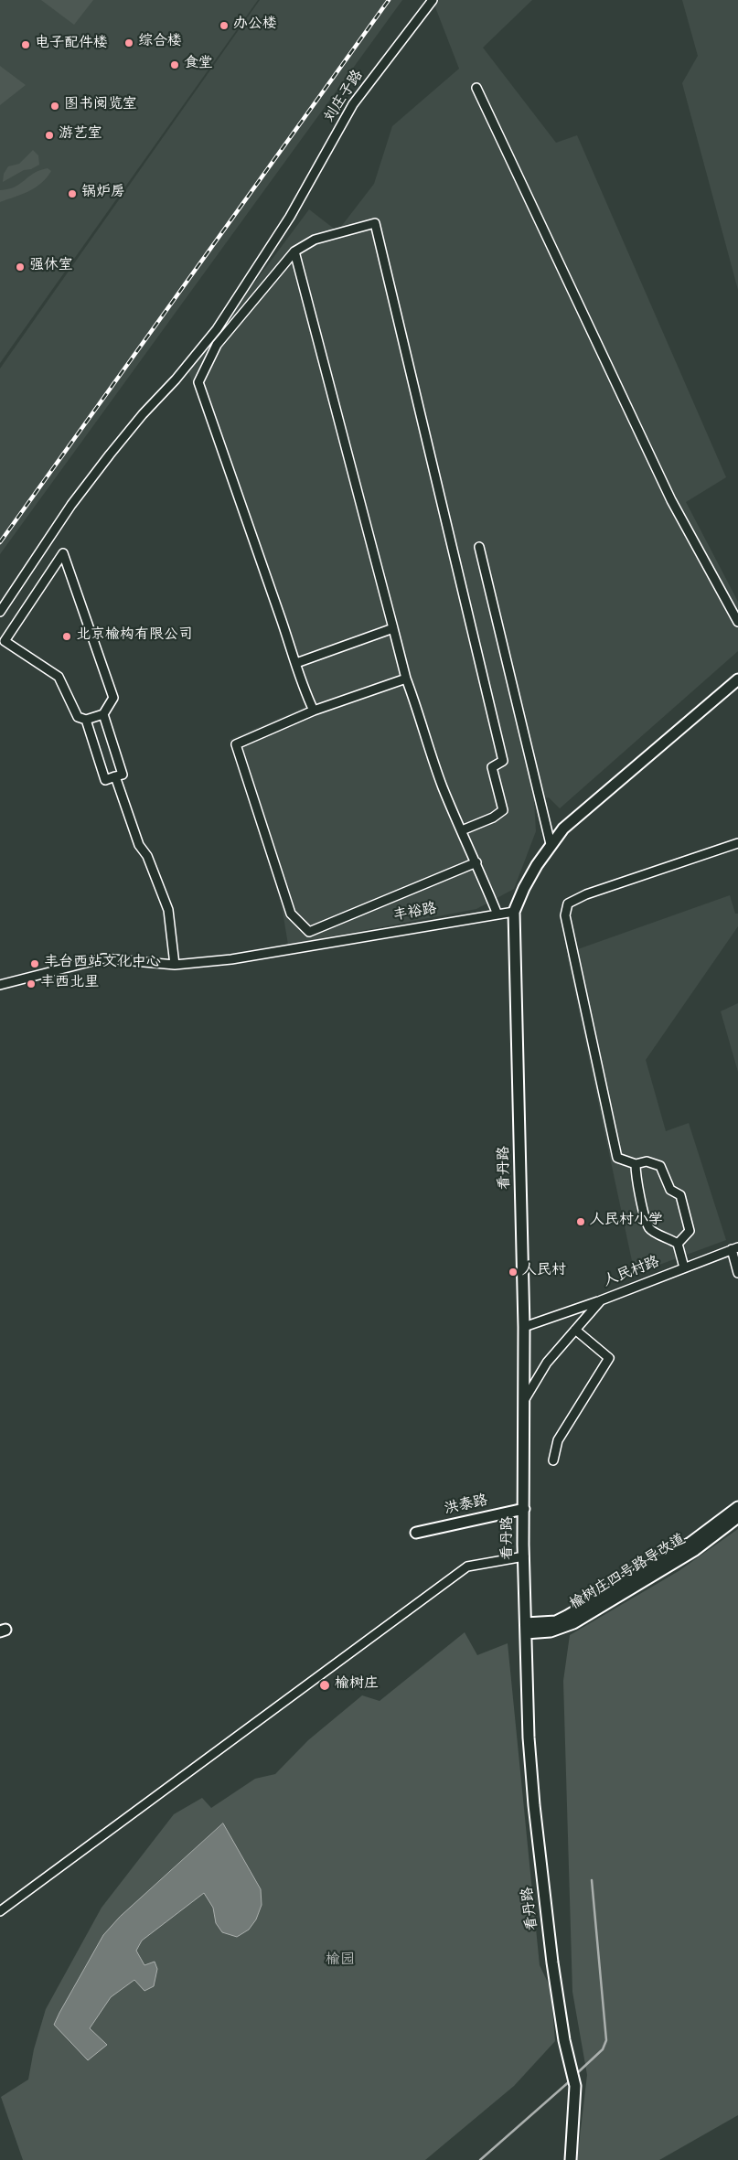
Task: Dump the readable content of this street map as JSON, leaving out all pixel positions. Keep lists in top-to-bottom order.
{
  "streets": {
    "street": [
      "刘庄子路",
      "丰裕路",
      "看丹路",
      "人民村路",
      "洪泰路",
      "榆树庄四号路导改道"
    ]
  },
  "crossings": [
    ["丰裕路", "看丹路"],
    ["看丹路", "人民村路"],
    ["看丹路", "洪泰路"],
    ["看丹路", "榆树庄四号路导改道"]
  ],
  "parks": ["榆园"],
  "places": [
    "办公楼",
    "综合楼",
    "电子配件楼",
    "食堂",
    "图书阅览室",
    "游艺室",
    "锅炉房",
    "强休室",
    "北京榆构有限公司",
    "丰台西站文化中心",
    "丰西北里",
    "人民村小学",
    "人民村",
    "榆树庄"
  ]
}
